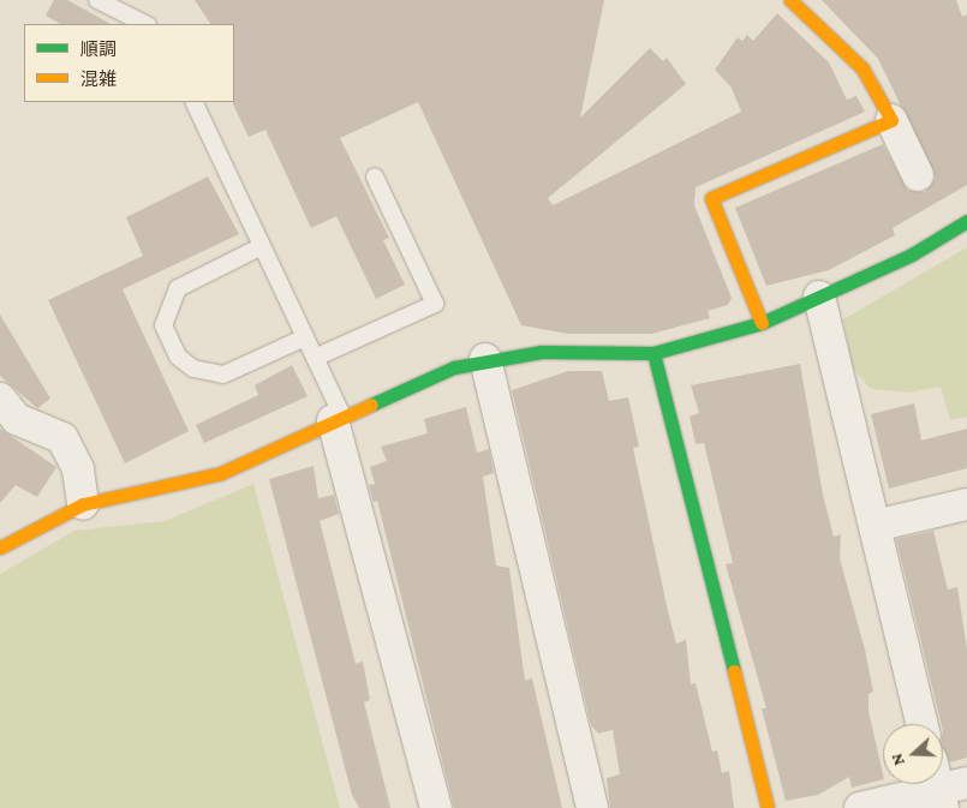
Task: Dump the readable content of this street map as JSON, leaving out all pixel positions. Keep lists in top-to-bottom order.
{
  "legend": ["順調", "混雑"],
  "north": "left"
}
